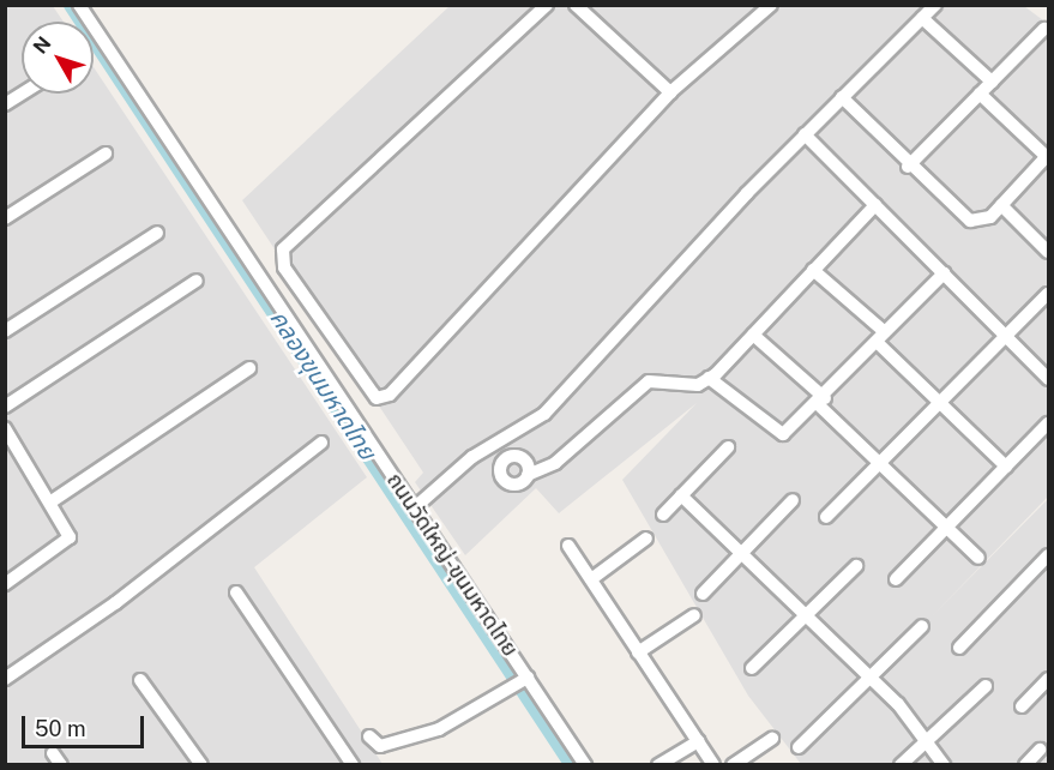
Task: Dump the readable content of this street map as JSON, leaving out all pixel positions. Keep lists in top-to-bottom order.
{
  "streets": {
    "street": ["ถนนวัดใหญ่-ขุนมหาดไทย"]
  },
  "water": ["คลองขุนมหาดไทย"],
  "scale_bar": "50 m",
  "north": "top left"
}
